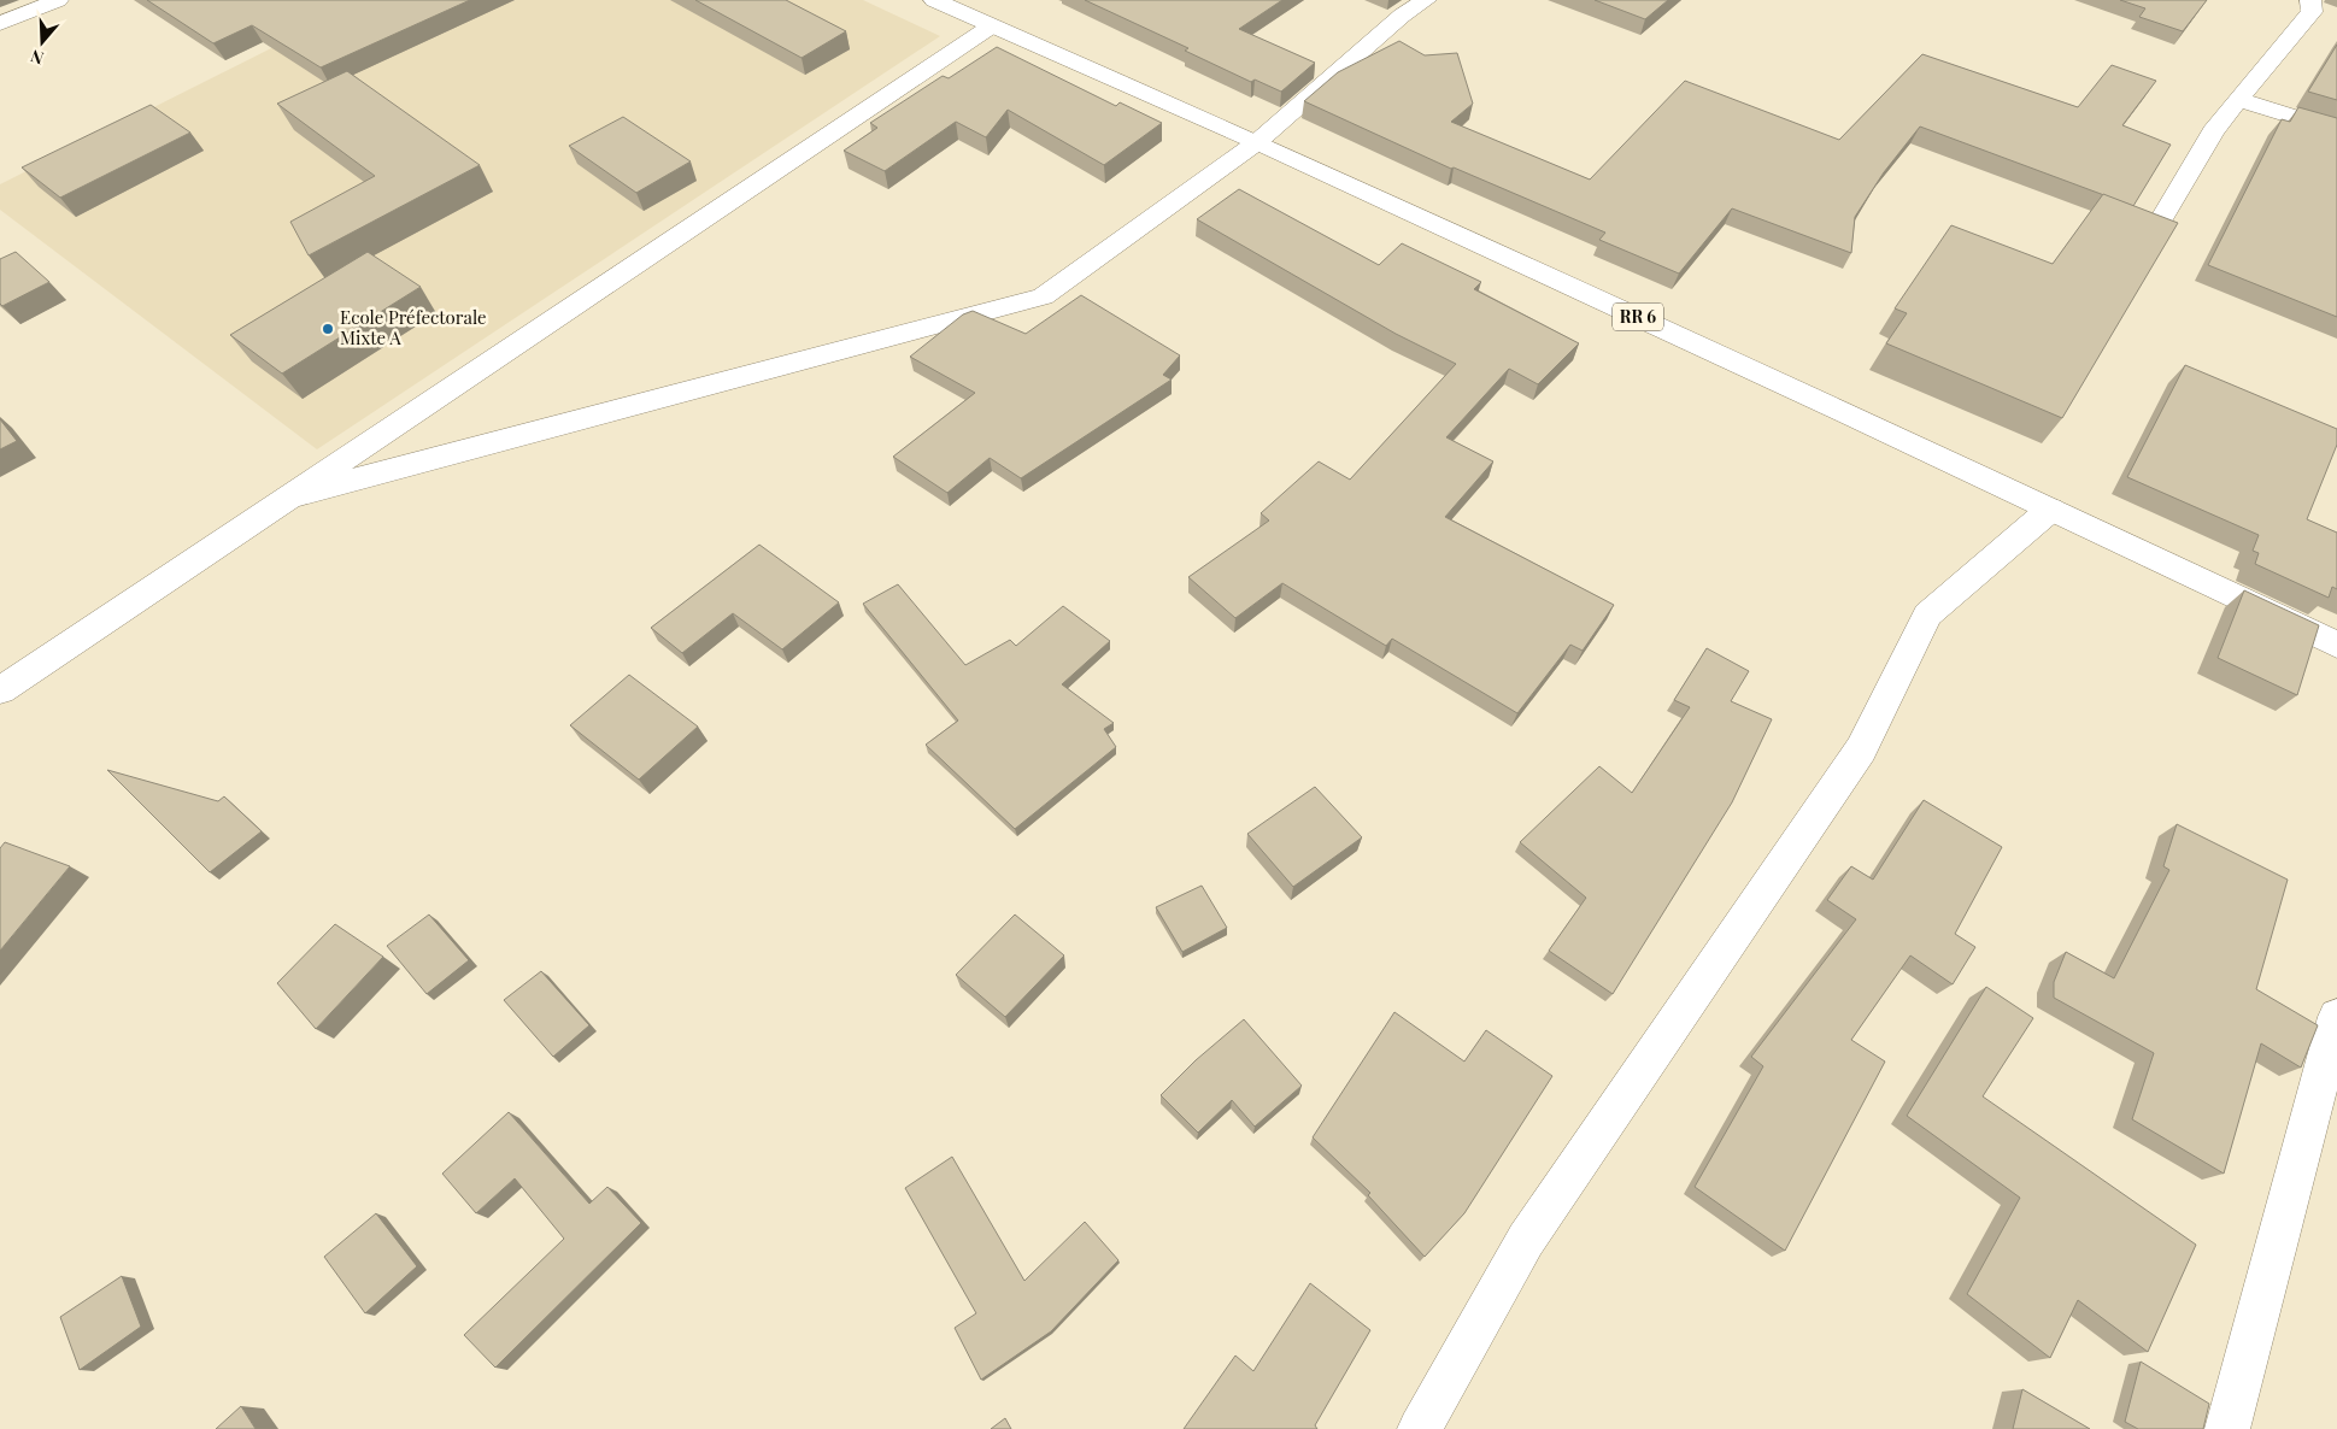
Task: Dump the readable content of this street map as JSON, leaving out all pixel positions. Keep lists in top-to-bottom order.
{
  "streets": {
    "street": ["RR 6"]
  },
  "places": ["Ecole Préfectorale Mixte A"],
  "north": "bottom"
}
